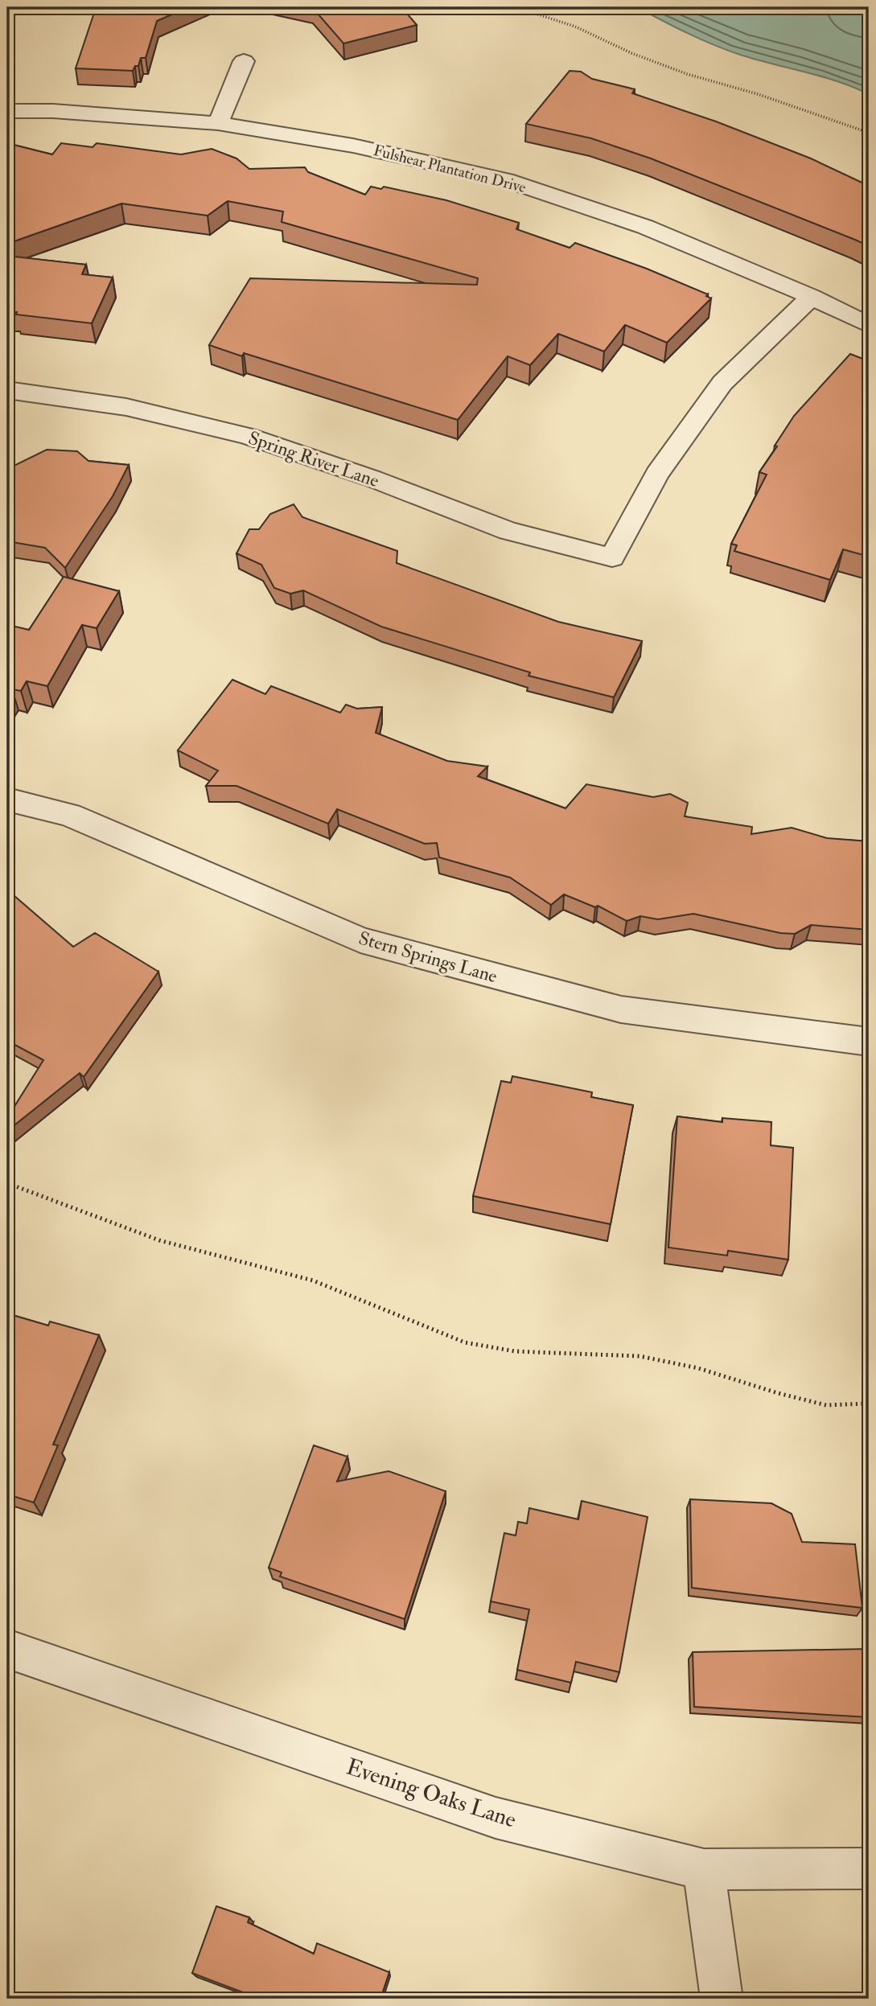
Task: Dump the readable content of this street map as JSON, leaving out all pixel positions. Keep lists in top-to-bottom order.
{
  "streets": {
    "street": [
      "Fulshear Plantation Drive",
      "Spring River Lane",
      "Stern Springs Lane",
      "Evening Oaks Lane"
    ]
  },
  "crossings": [
    ["Fulshear Plantation Drive", "Spring River Lane"]
  ]
}
